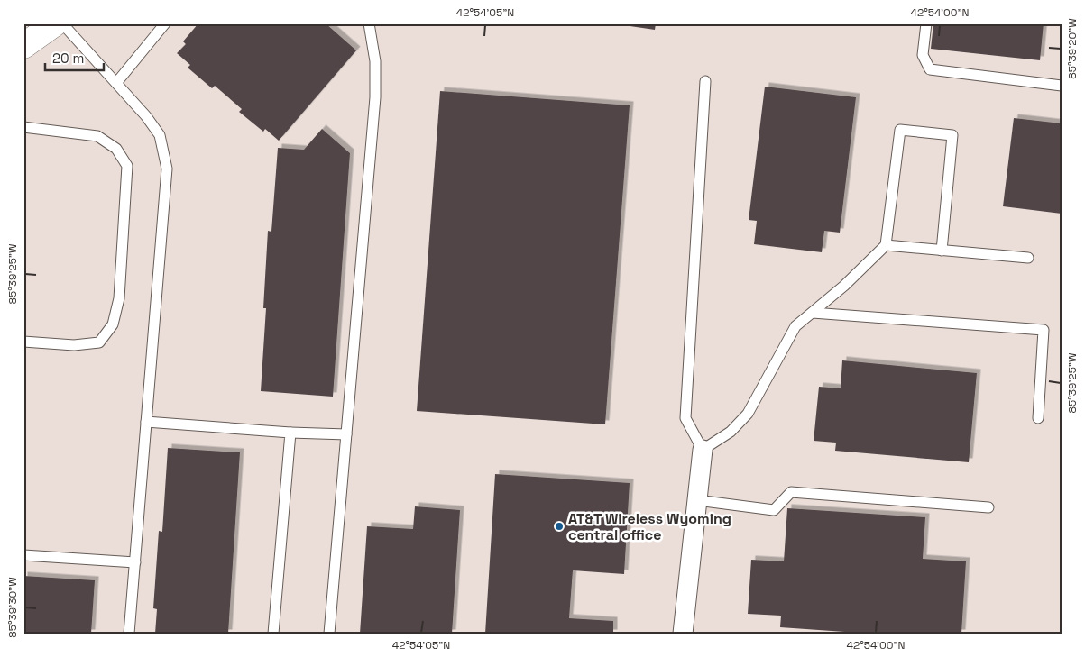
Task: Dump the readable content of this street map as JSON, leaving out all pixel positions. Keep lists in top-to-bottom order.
{
  "places": ["AT&T Wireless Wyoming central office"],
  "scale_bar": "20 m",
  "coordinates": [
    "42°54'05\"N",
    "42°54'00\"N",
    "85°39'20\"W",
    "85°39'25\"W",
    "85°39'30\"W"
  ]
}
